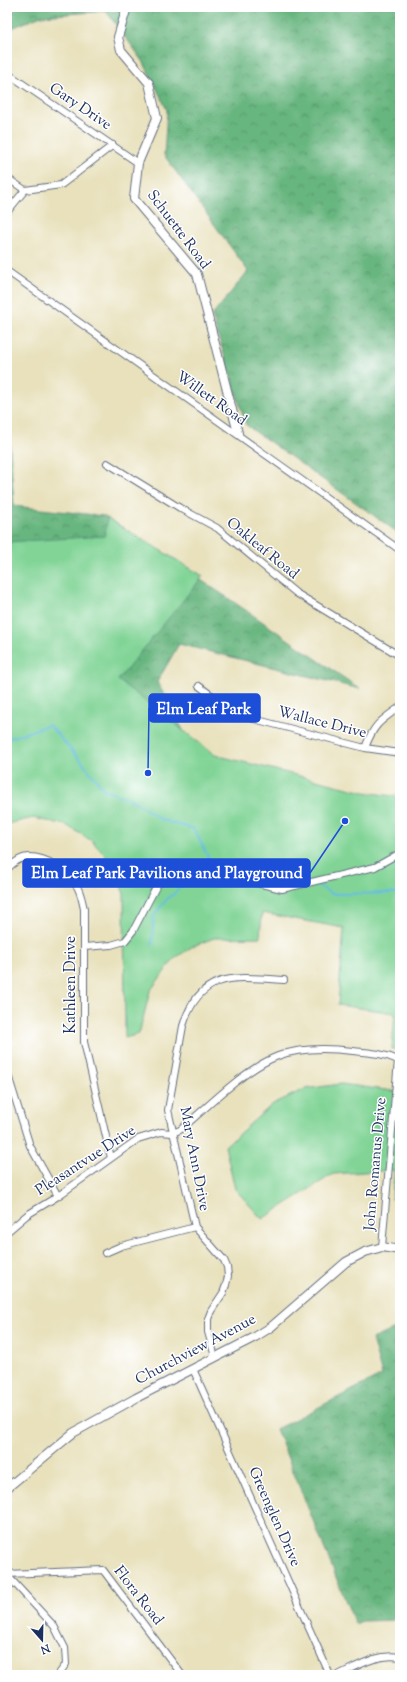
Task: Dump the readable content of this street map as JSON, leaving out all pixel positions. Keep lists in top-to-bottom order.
{
  "streets": {
    "street": [
      "Gary Drive",
      "Schuette Road",
      "Willett Road",
      "Oakleaf Road",
      "Wallace Drive",
      "Kathleen Drive",
      "Mary Ann Drive",
      "Pleasantvue Drive",
      "John Romanus Drive",
      "Churchview Avenue",
      "Greenglen Drive",
      "Flora Road"
    ]
  },
  "crossings": [
    ["Gary Drive", "Schuette Road"],
    ["Schuette Road", "Willett Road"],
    ["Kathleen Drive", "Pleasantvue Drive"],
    ["Mary Ann Drive", "Pleasantvue Drive"],
    ["Mary Ann Drive", "Churchview Avenue"],
    ["Pleasantvue Drive", "John Romanus Drive"],
    ["John Romanus Drive", "Churchview Avenue"],
    ["Churchview Avenue", "Greenglen Drive"]
  ],
  "places": ["Elm Leaf Park", "Elm Leaf Park Pavilions and Playground"],
  "north": "bottom"
}
